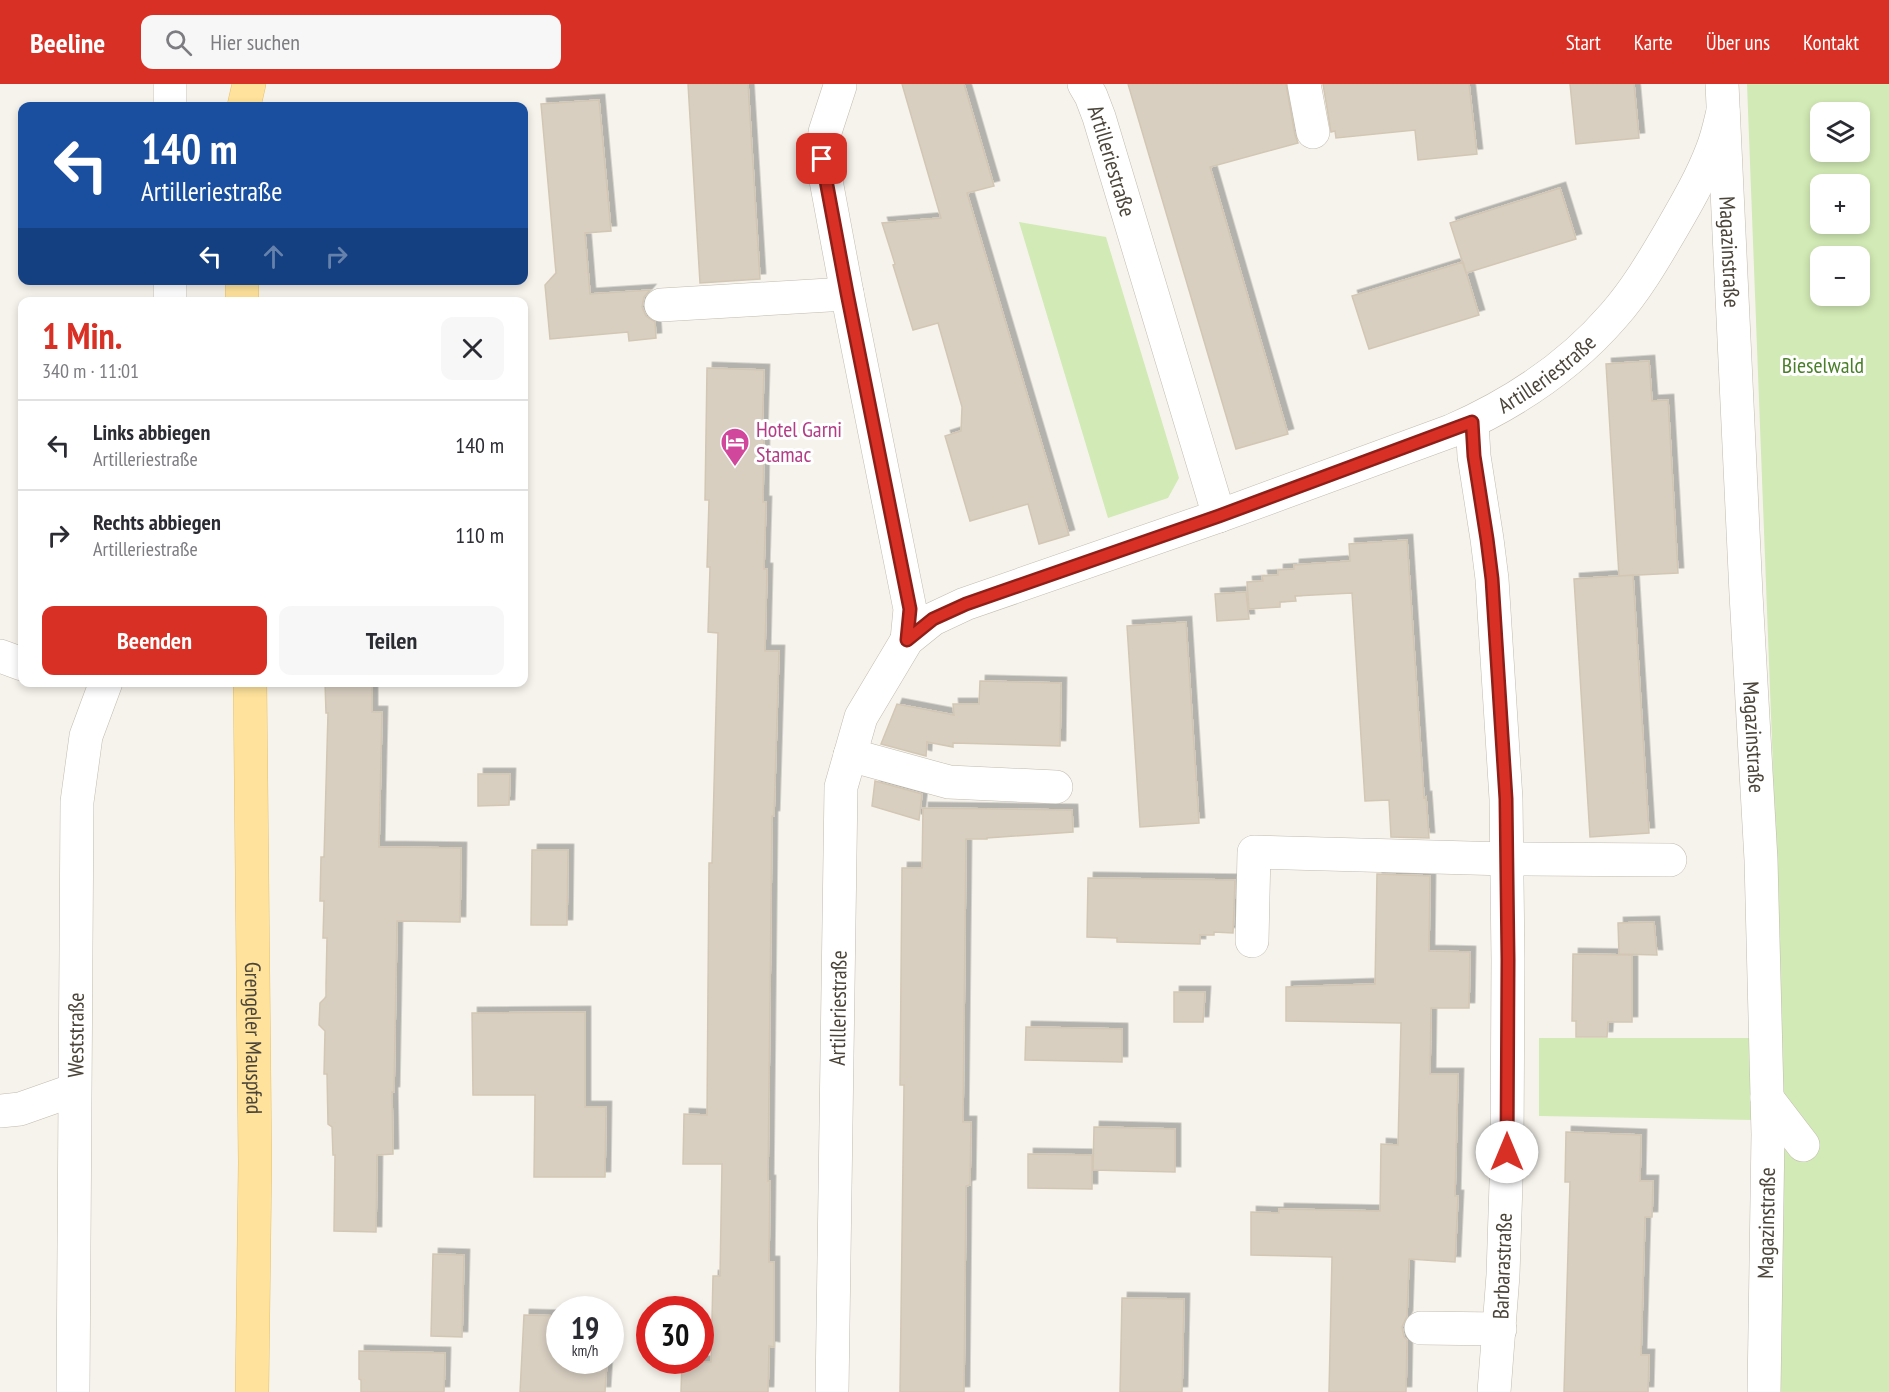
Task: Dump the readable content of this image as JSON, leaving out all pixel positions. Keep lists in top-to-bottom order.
{
  "streets": {
    "main road": ["Grengeler Mauspfad"],
    "street": [
      "Artilleriestraße",
      "Magazinstraße",
      "Weststraße",
      "Barbarastraße"
    ]
  },
  "crossings": [
    ["Artilleriestraße", "Magazinstraße"],
    ["Artilleriestraße", "Barbarastraße"]
  ],
  "parks": ["Bieselwald"],
  "places": {
    "hotel": ["Hotel Garni Stamac"]
  },
  "page": {
    "header": "Beeline",
    "search": "Hier suchen",
    "nav": [
      "Start",
      "Karte",
      "Über uns",
      "Kontakt"
    ],
    "map_buttons": ["+", "−"],
    "turn": ["140 m", "Artilleriestraße"],
    "heading": ["1 Min.", "340 m · 11:01"],
    "list": [
      {
        "name": "Links abbiegen",
        "note": "Artilleriestraße",
        "value": "140 m"
      },
      {
        "name": "Rechts abbiegen",
        "note": "Artilleriestraße",
        "value": "110 m"
      }
    ],
    "buttons": ["Beenden", "Teilen"],
    "speed": "19 km/h",
    "limit": "30"
  }
}
